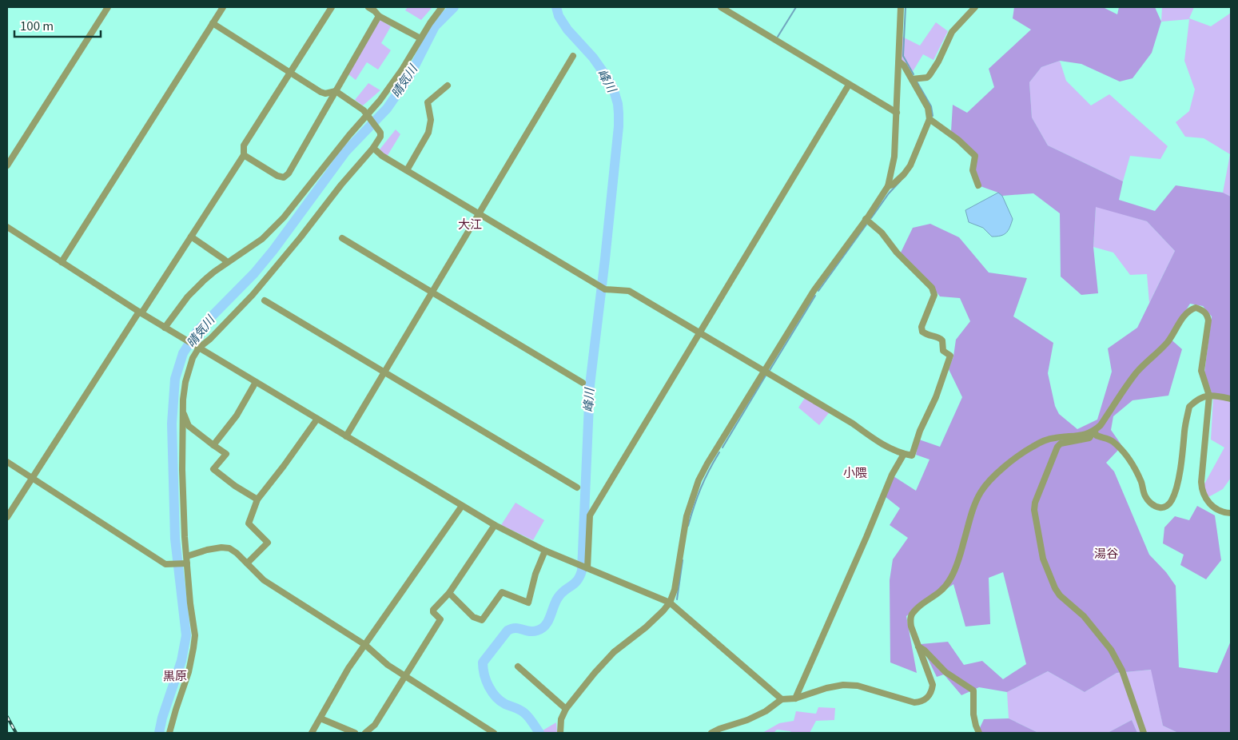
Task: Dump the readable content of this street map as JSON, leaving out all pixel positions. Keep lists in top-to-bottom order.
{
  "districts": [
    "大江",
    "小隈",
    "湯谷",
    "黒原"
  ],
  "water": ["峰川", "晴気川"],
  "scale_bar": "100 m"
}
